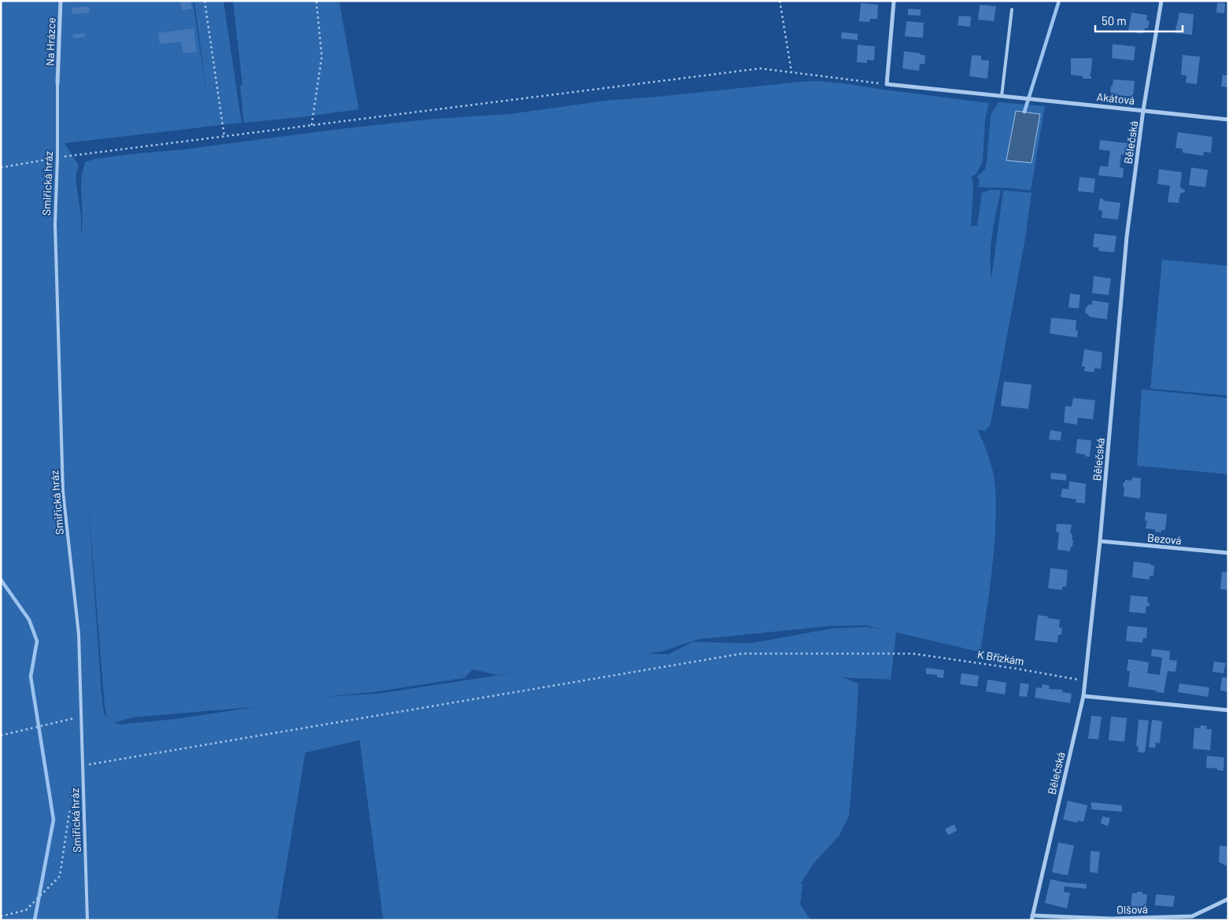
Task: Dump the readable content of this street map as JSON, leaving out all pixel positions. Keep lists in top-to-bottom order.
{
  "streets": {
    "street": [
      "Na Hrázce",
      "Akátová",
      "Bělečská",
      "Bezová",
      "Olšová"
    ],
    "lane": ["Smiřická hráz"],
    "path": ["K Břízkám"]
  },
  "crossings": [
    ["Na Hrázce", "Smiřická hráz"],
    ["Akátová", "Bělečská"],
    ["Bělečská", "Bezová"],
    ["Bělečská", "K Břízkám"],
    ["Bělečská", "Olšová"],
    ["Smiřická hráz", "K Břízkám"]
  ],
  "scale_bar": "50 m"
}
